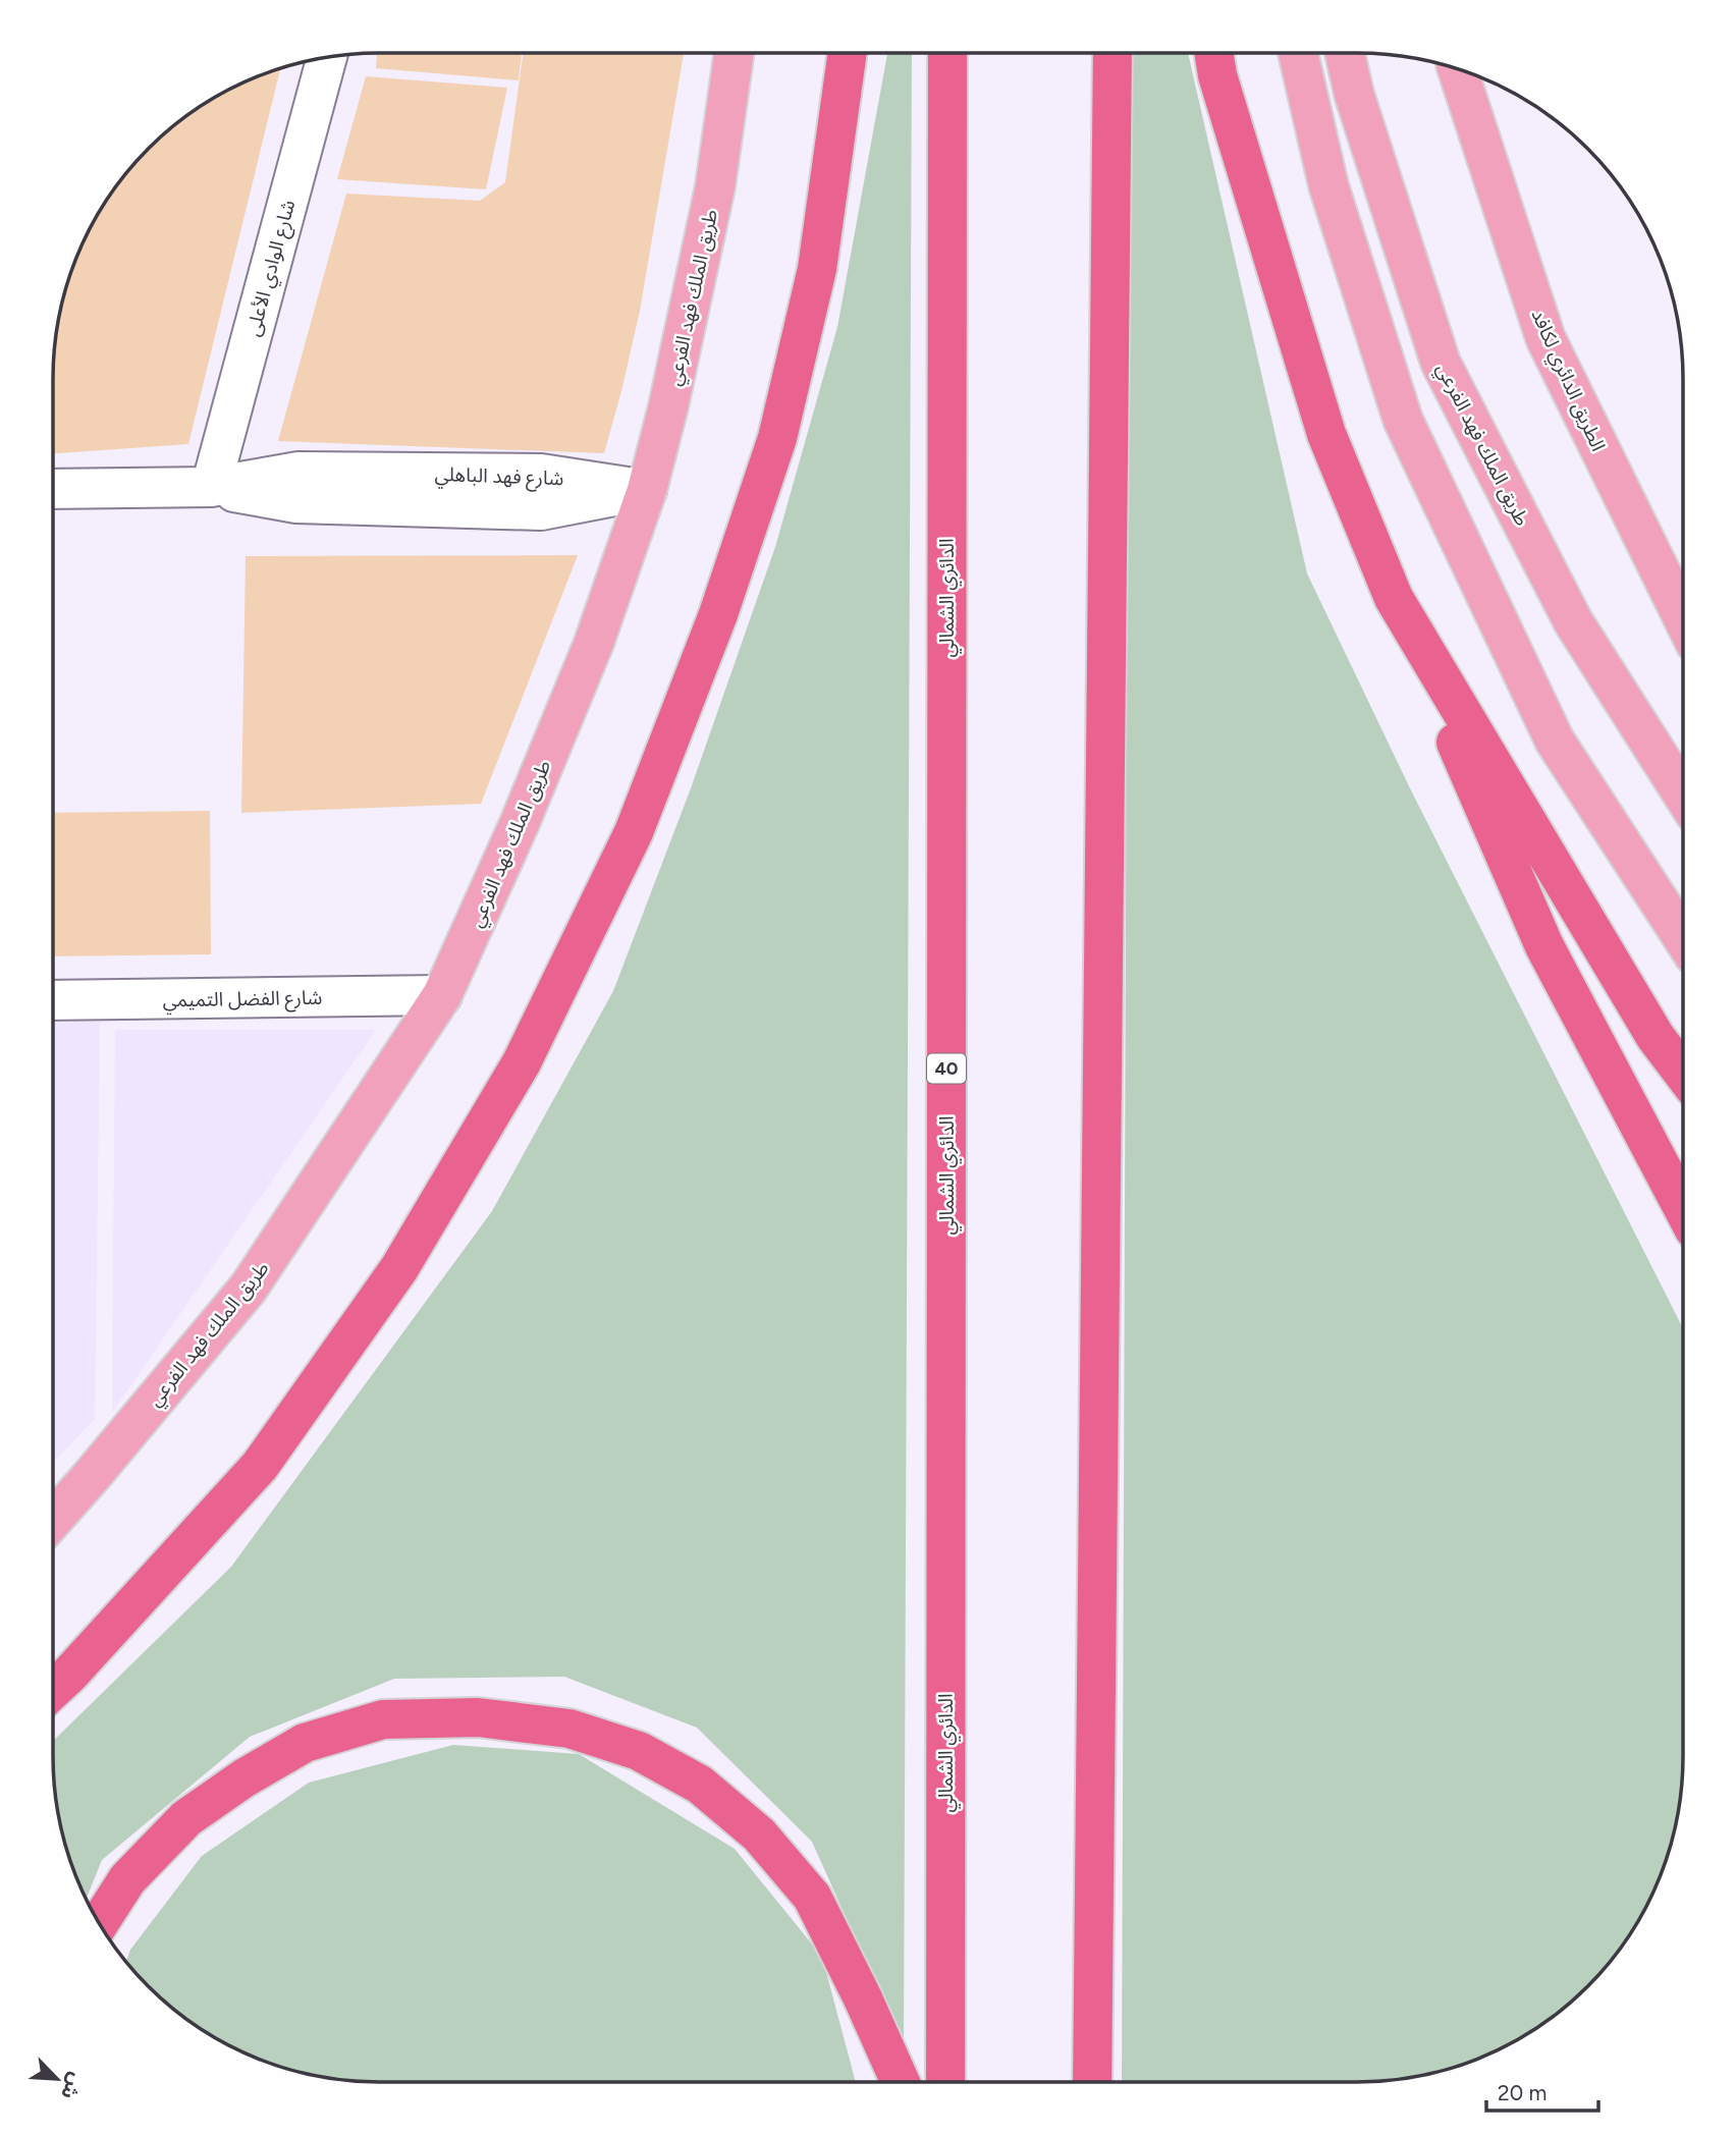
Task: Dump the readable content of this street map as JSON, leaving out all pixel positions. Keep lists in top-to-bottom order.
{
  "streets": {
    "highway": ["الدائري الشمالي", "40"],
    "main road": ["طريق الملك فهد الفرعي", "الطريق الدائري لكافد"],
    "street": ["شارع الوادي الأعلى", "شارع فهد الباهلي", "شارع الفضل التميمي"]
  },
  "crossings": [
    ["شارع الوادي الأعلى", "شارع فهد الباهلي"],
    ["طريق الملك فهد الفرعي", "شارع فهد الباهلي"],
    ["طريق الملك فهد الفرعي", "شارع الفضل التميمي"]
  ],
  "scale_bar": "20 m",
  "north": "bottom right"
}
